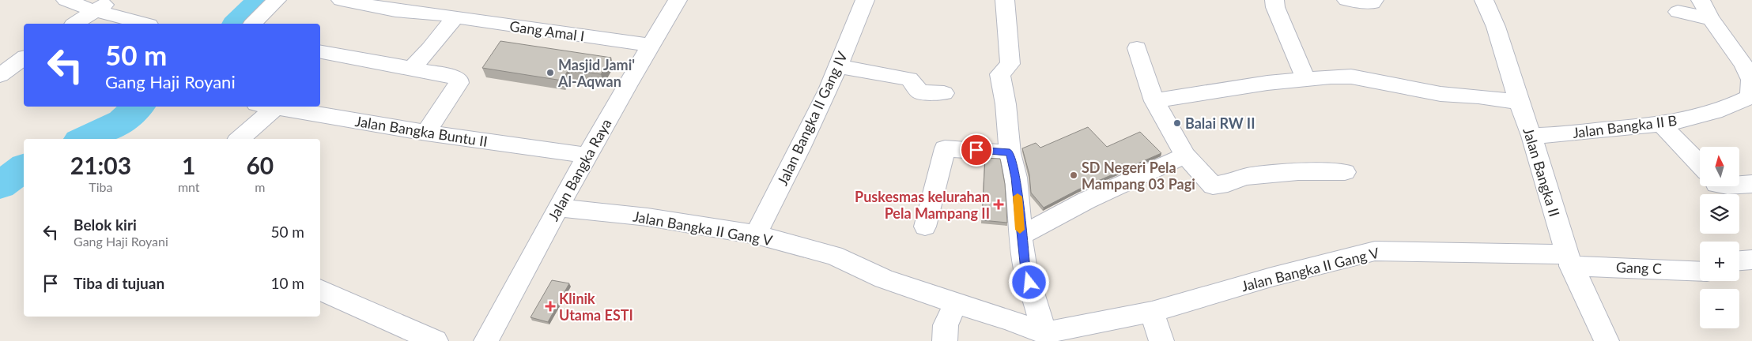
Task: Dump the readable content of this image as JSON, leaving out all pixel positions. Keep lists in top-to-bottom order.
{
  "streets": {
    "street": [
      "Gang Amal I",
      "Jalan Bangka II Gang IV",
      "Jalan Bangka II B",
      "Jalan Bangka Buntu II",
      "Jalan Bangka Raya",
      "Jalan Bangka II",
      "Jalan Bangka II Gang V",
      "Gang C"
    ]
  },
  "crossings": [
    ["Gang Amal I", "Jalan Bangka Raya"],
    ["Jalan Bangka II Gang IV", "Jalan Bangka II Gang V"],
    ["Jalan Bangka II B", "Jalan Bangka II"],
    ["Jalan Bangka Buntu II", "Jalan Bangka Raya"],
    ["Jalan Bangka Raya", "Jalan Bangka II Gang V"],
    ["Jalan Bangka II", "Jalan Bangka II Gang V"],
    ["Jalan Bangka II", "Gang C"],
    ["Jalan Bangka II Gang V", "Gang C"]
  ],
  "places": {
    "other": ["Masjid Jami' Al-Aqwan", "Balai RW II", "SD Negeri Pela Mampang 03 Pagi"],
    "health": ["Puskesmas kelurahan Pela Mampang II", "Klinik Utama ESTI"]
  },
  "north": "top",
  "page": {
    "turn": ["50 m", "Gang Haji Royani"],
    "eta": [
      "21:03",
      "Tiba",
      "1",
      "mnt",
      "60",
      "m"
    ],
    "map_buttons": ["+", "−"],
    "list": [
      {
        "name": "Belok kiri",
        "note": "Gang Haji Royani",
        "value": "50 m"
      },
      {
        "name": "Tiba di tujuan",
        "value": "10 m"
      }
    ]
  }
}
